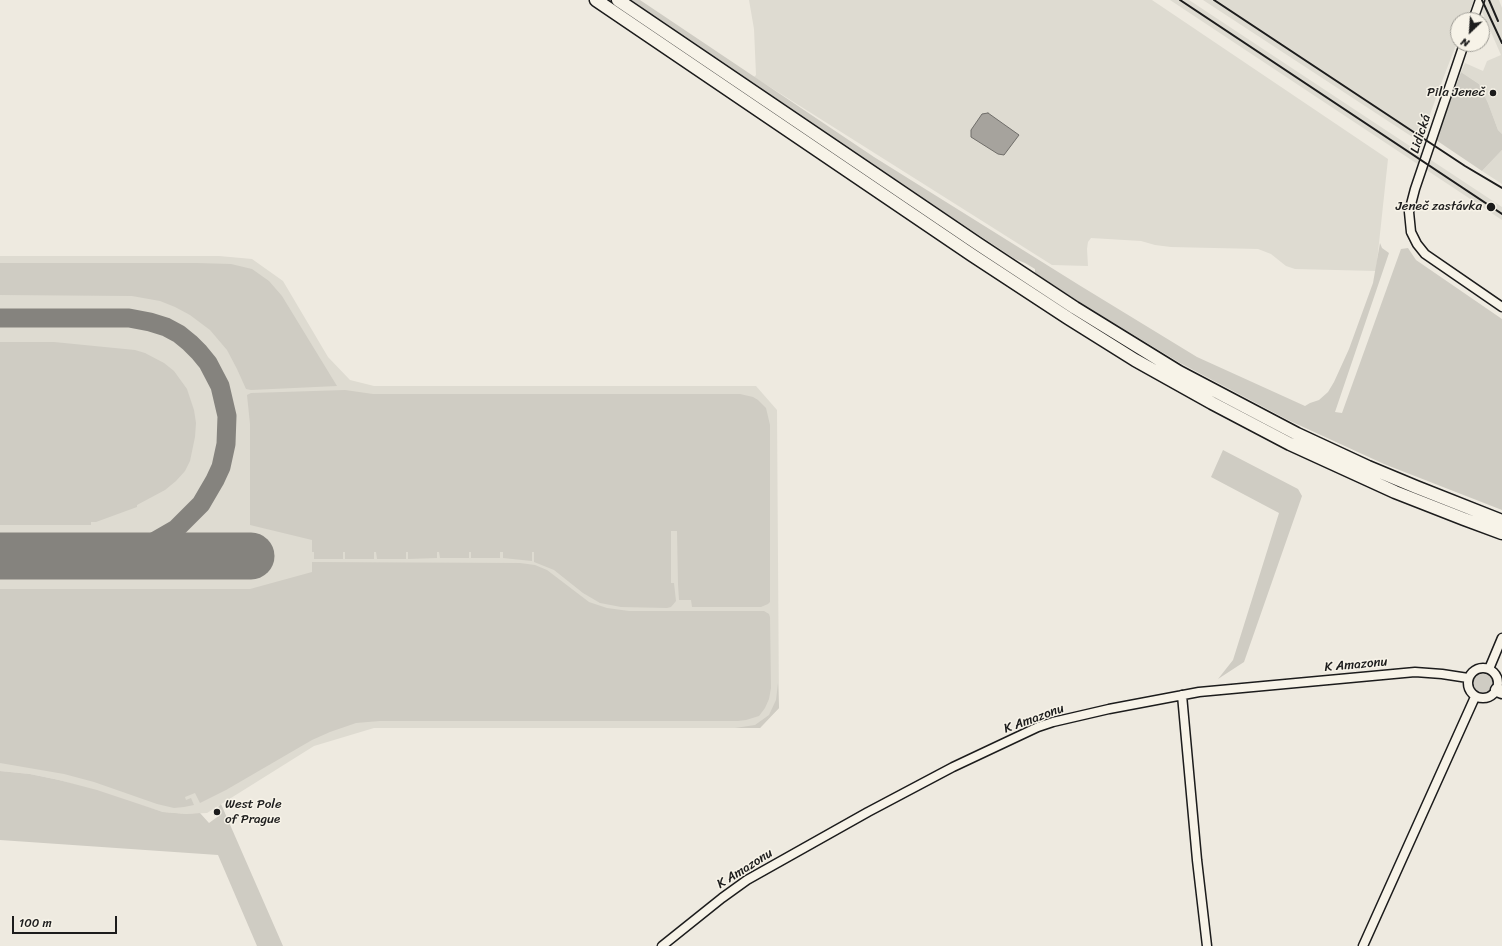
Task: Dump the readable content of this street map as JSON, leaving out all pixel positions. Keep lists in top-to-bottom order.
{
  "streets": {
    "street": ["Lidická", "K Amazonu"]
  },
  "places": ["Pila Jeneč", "Jeneč zastávka", "West Pole of Prague"],
  "scale_bar": "100 m",
  "north": "bottom left"
}
